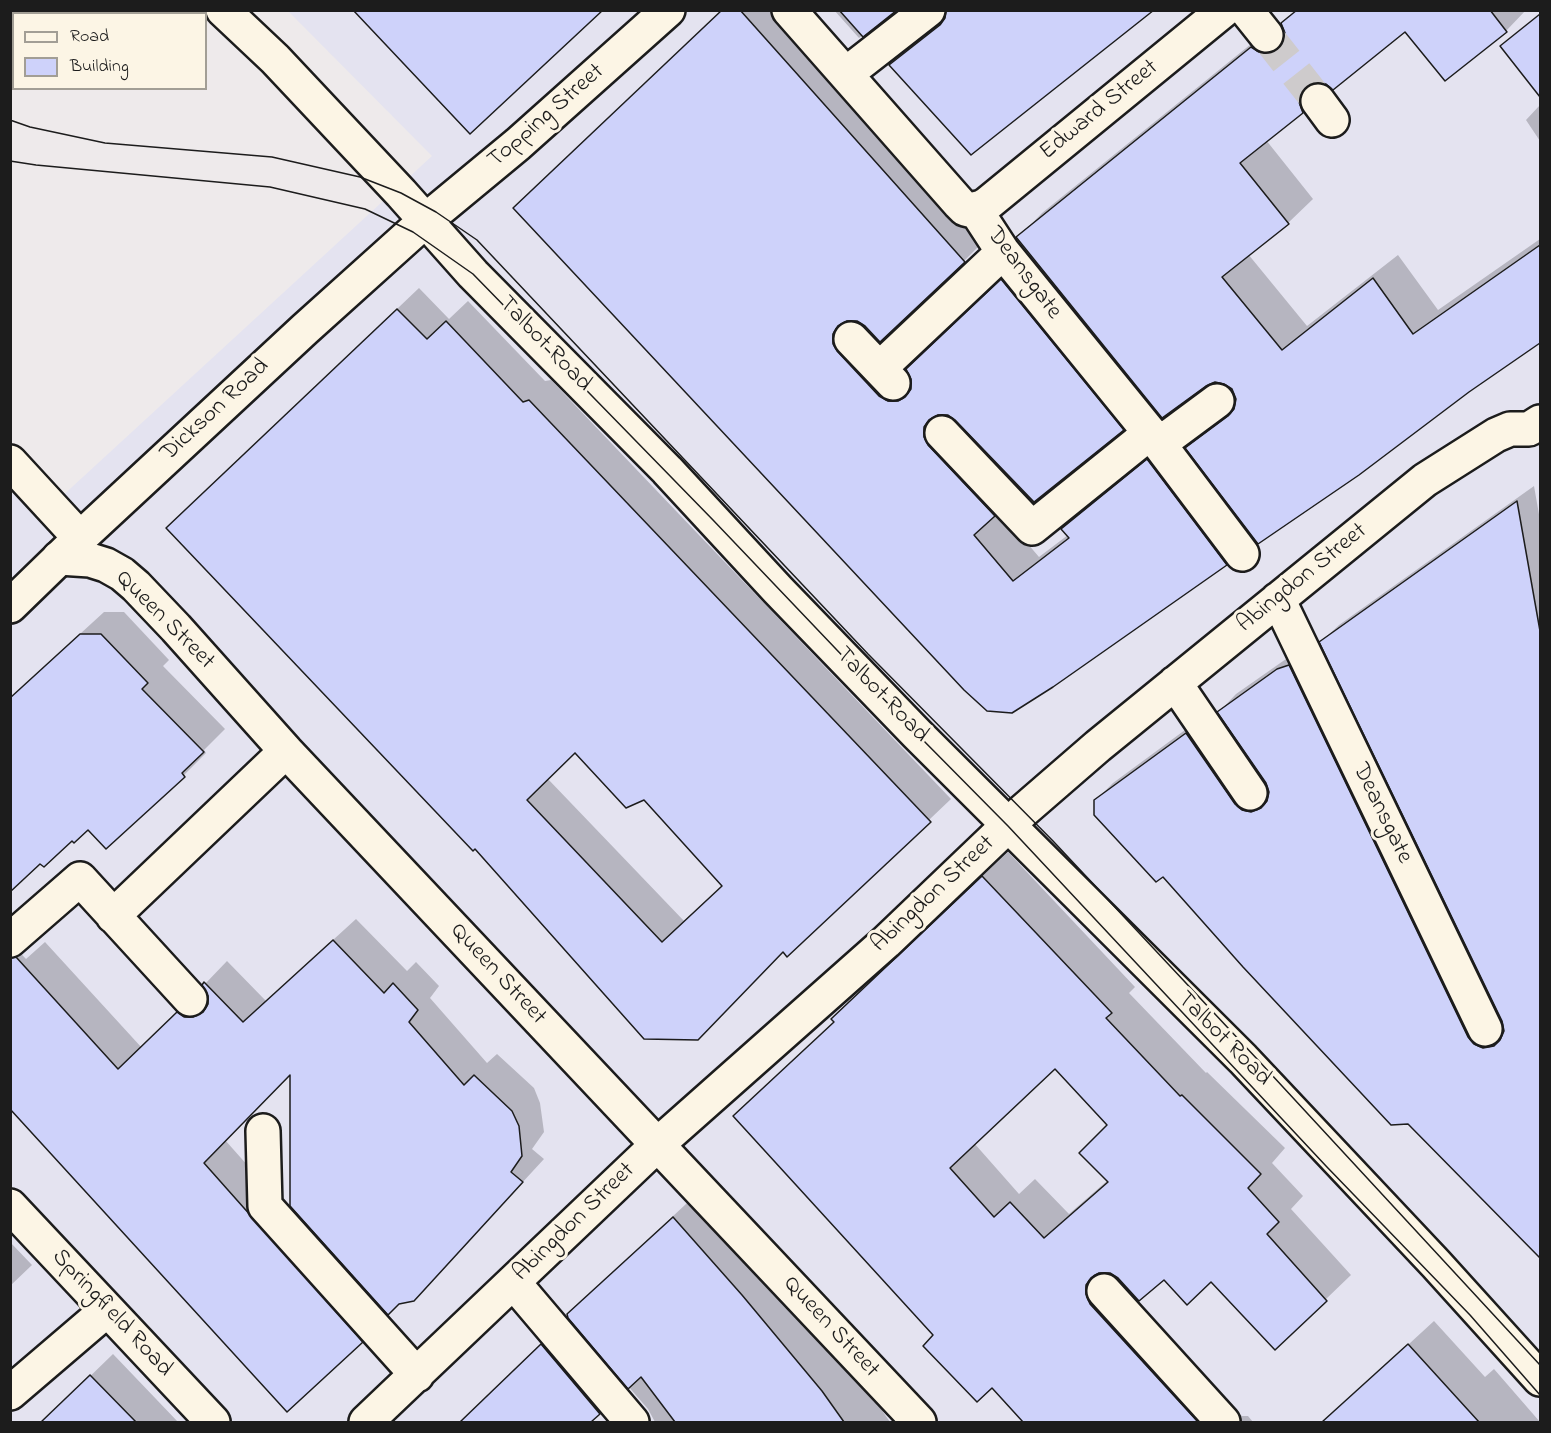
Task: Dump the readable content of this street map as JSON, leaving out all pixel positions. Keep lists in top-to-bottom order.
{
  "streets": {
    "street": [
      "Edward Street",
      "Topping Street",
      "Deansgate",
      "Talbot Road",
      "Dickson Road",
      "Abingdon Street",
      "Queen Street",
      "Springfield Road"
    ]
  },
  "crossings": [
    ["Edward Street", "Deansgate"],
    ["Topping Street", "Talbot Road"],
    ["Topping Street", "Dickson Road"],
    ["Deansgate", "Abingdon Street"],
    ["Talbot Road", "Dickson Road"],
    ["Talbot Road", "Abingdon Street"],
    ["Dickson Road", "Queen Street"],
    ["Abingdon Street", "Queen Street"]
  ],
  "legend": ["Road", "Building"]
}
